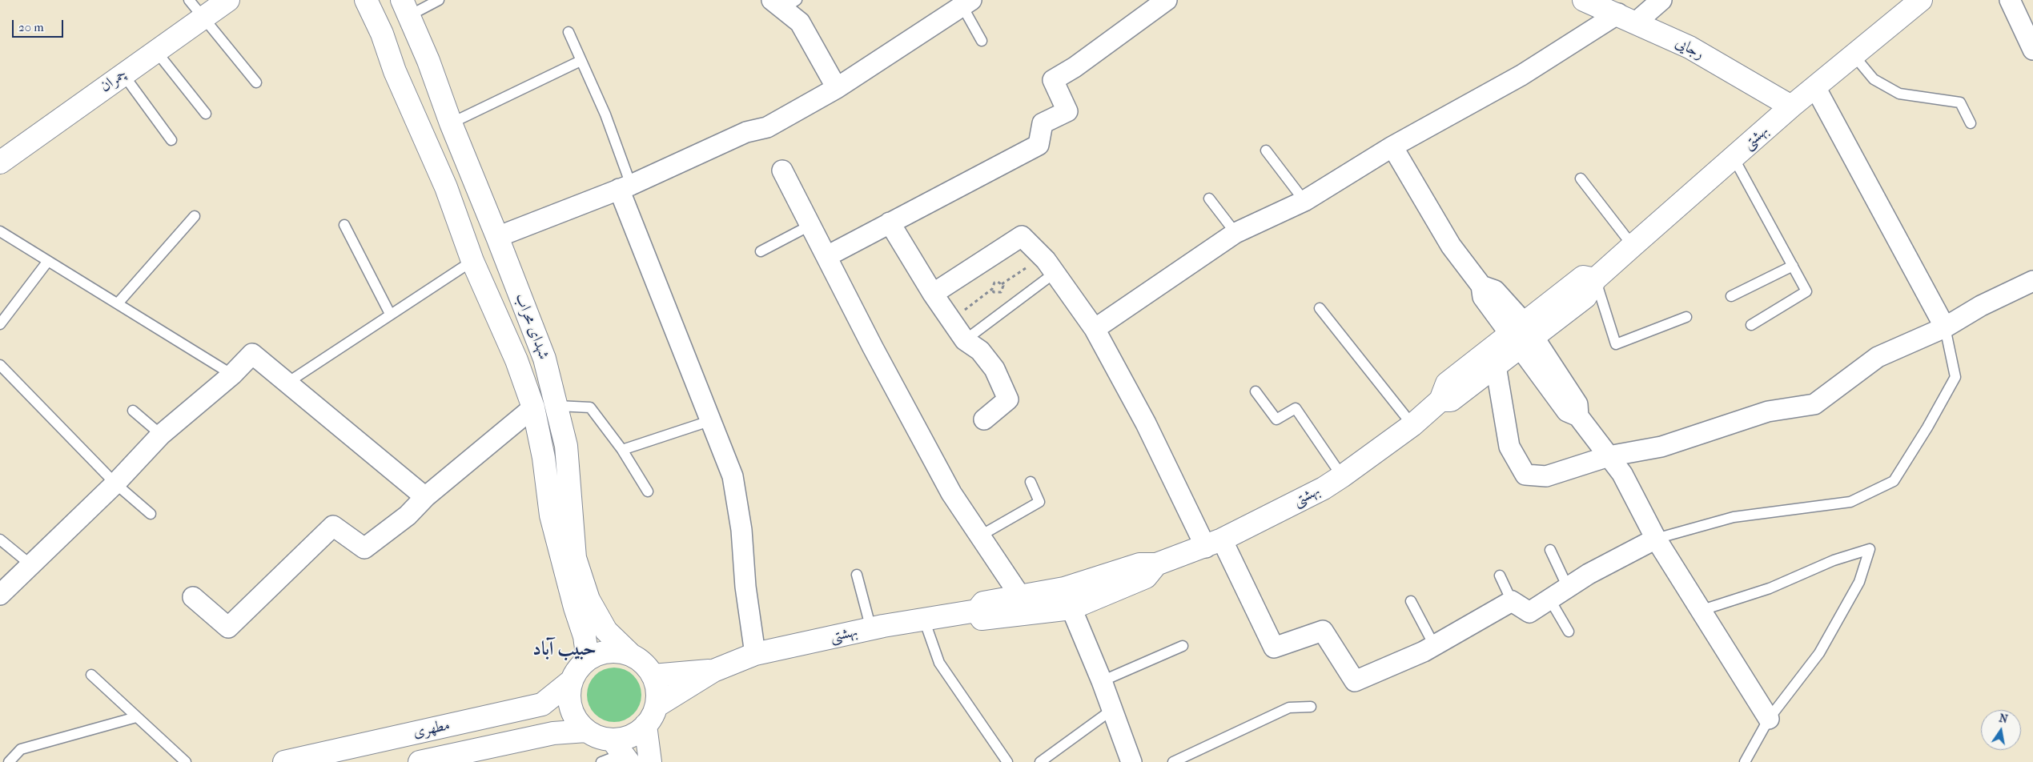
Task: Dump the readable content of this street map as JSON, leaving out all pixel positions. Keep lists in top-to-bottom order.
{
  "streets": {
    "street": [
      "رجایی",
      "چمران",
      "بهشتی",
      "شهدای محراب",
      "مطهری"
    ]
  },
  "crossings": [
    ["رجایی", "بهشتی"],
    ["شهدای محراب", "مطهری"]
  ],
  "districts": ["حبیب آباد"],
  "scale_bar": "20 m",
  "north": "top"
}
